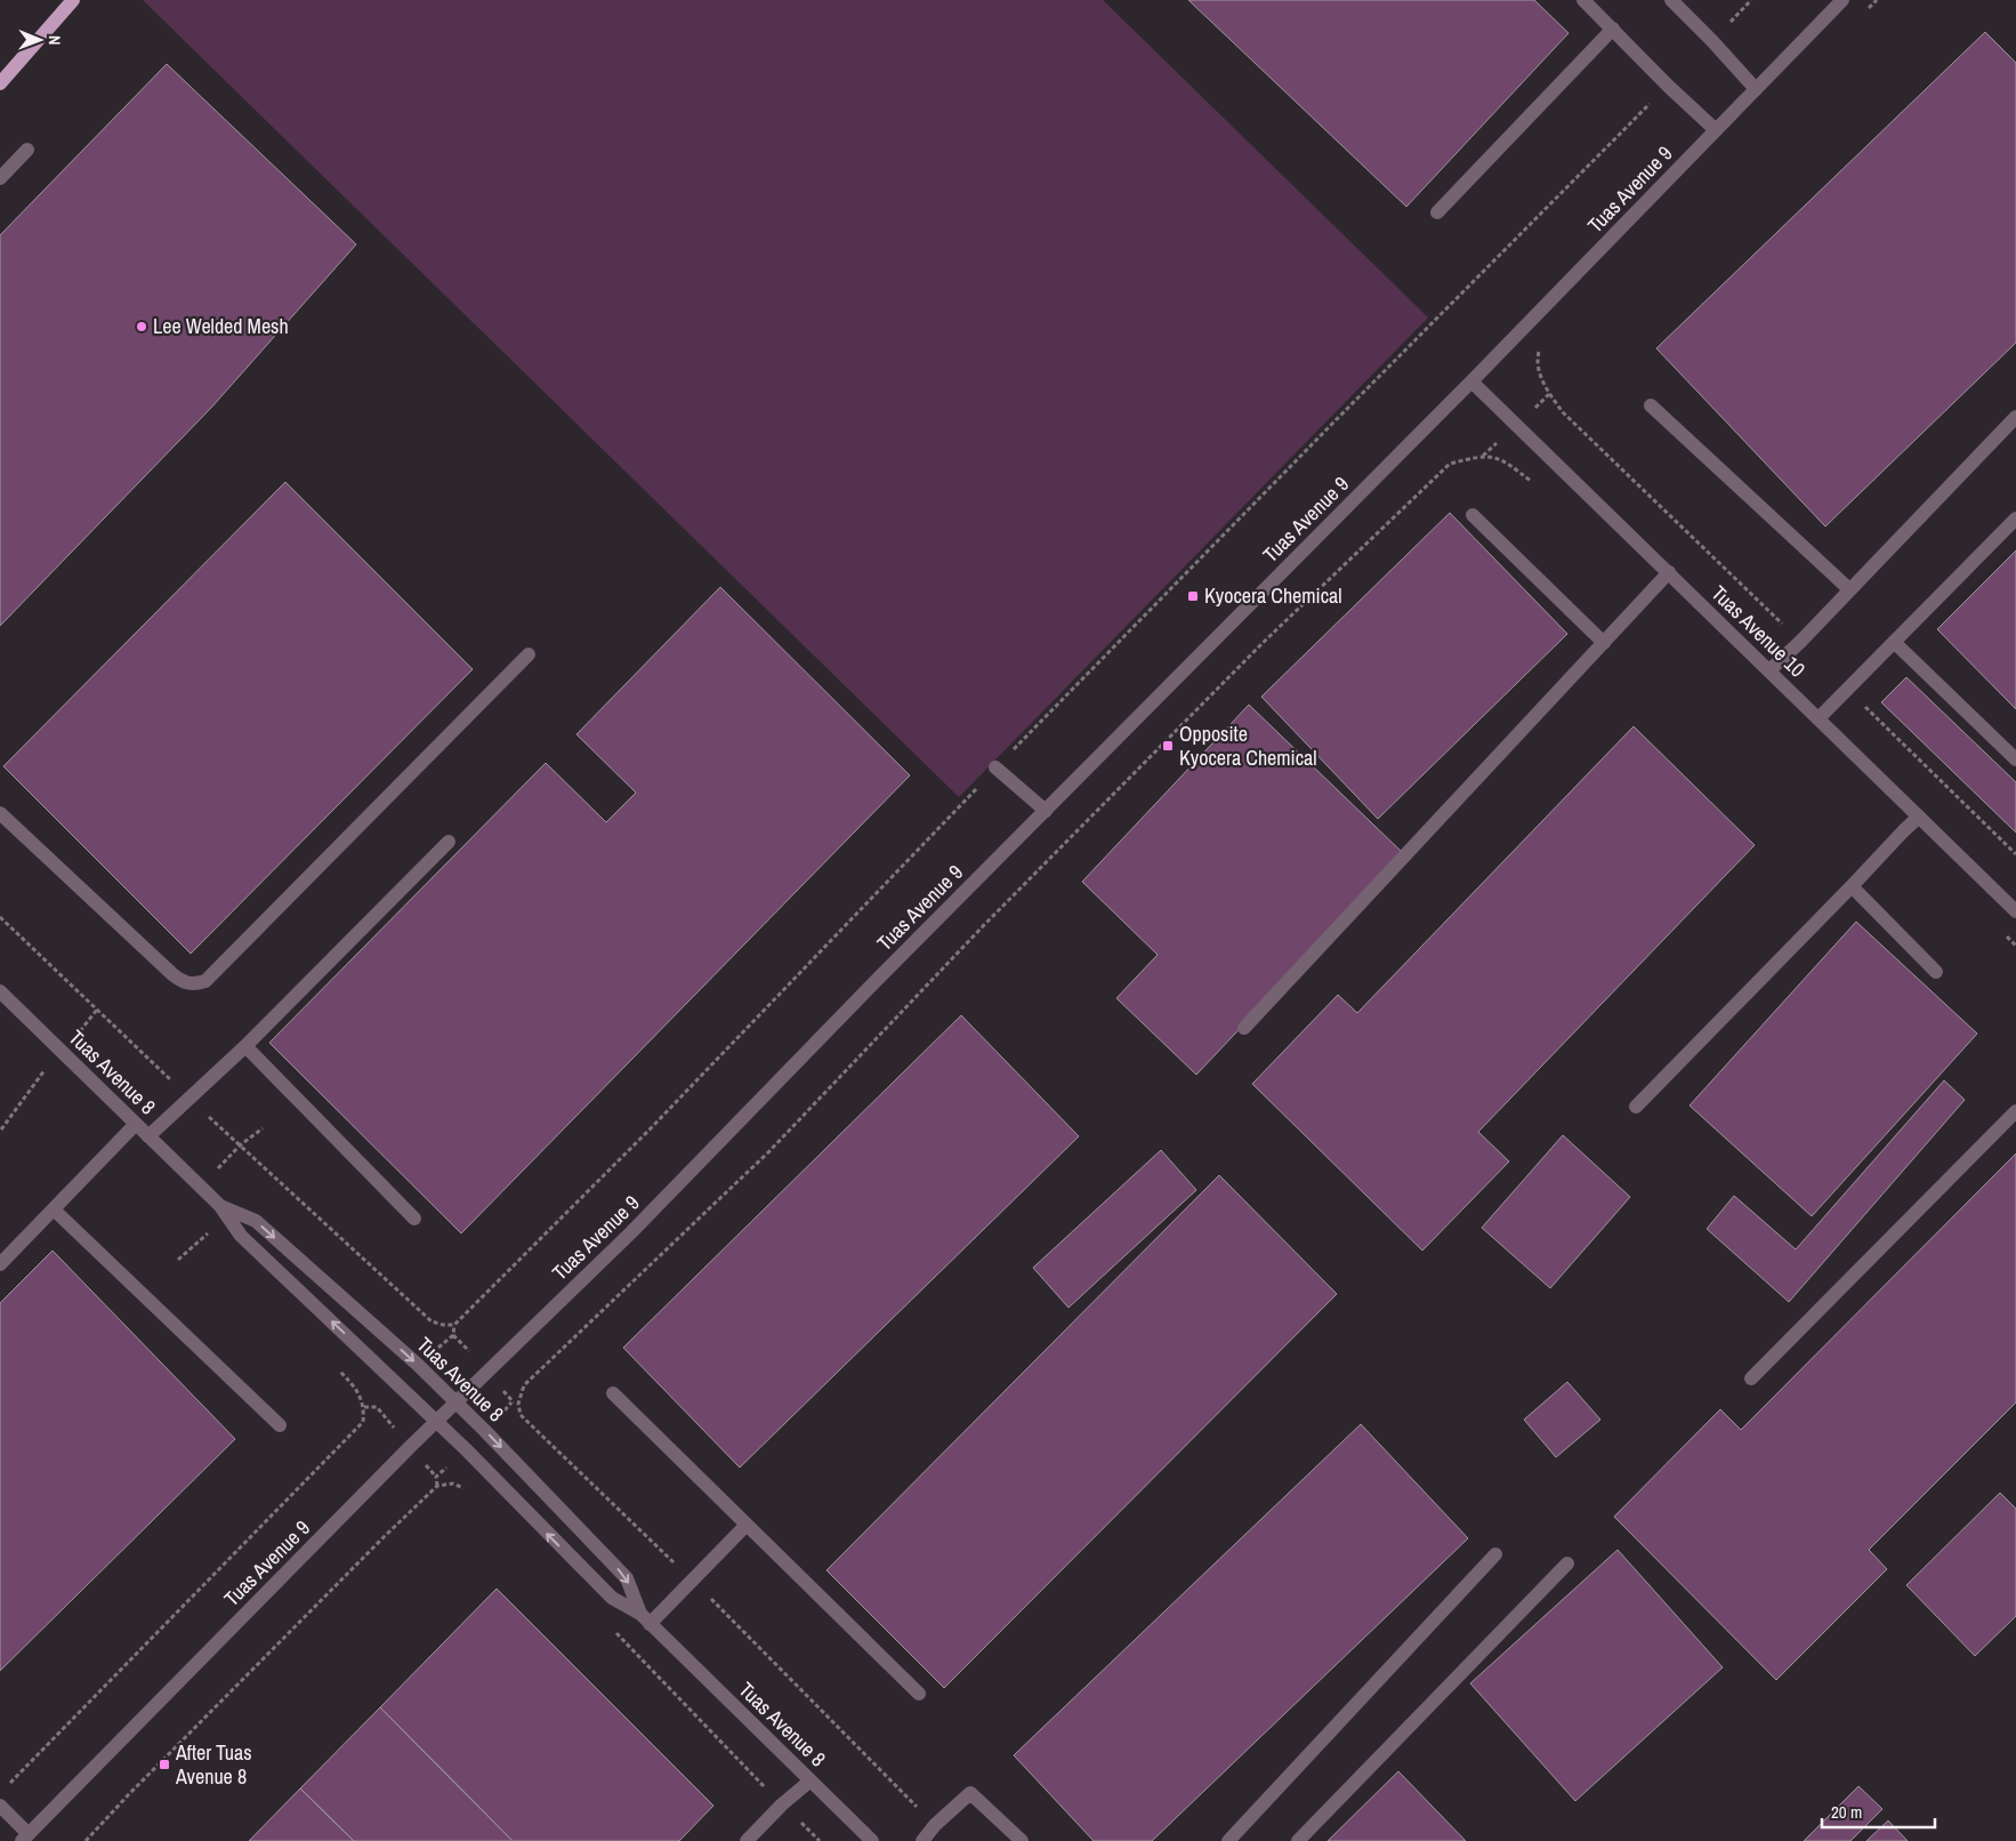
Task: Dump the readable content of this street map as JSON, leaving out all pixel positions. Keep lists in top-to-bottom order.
{
  "streets": {
    "street": ["Tuas Avenue 9", "Tuas Avenue 10", "Tuas Avenue 8"]
  },
  "crossings": [
    ["Tuas Avenue 9", "Tuas Avenue 10"],
    ["Tuas Avenue 9", "Tuas Avenue 8"]
  ],
  "places": {
    "other": ["Lee Welded Mesh"],
    "transit": ["Kyocera Chemical", "Opposite Kyocera Chemical", "After Tuas Avenue 8"]
  },
  "scale_bar": "20 m",
  "north": "right"
}
